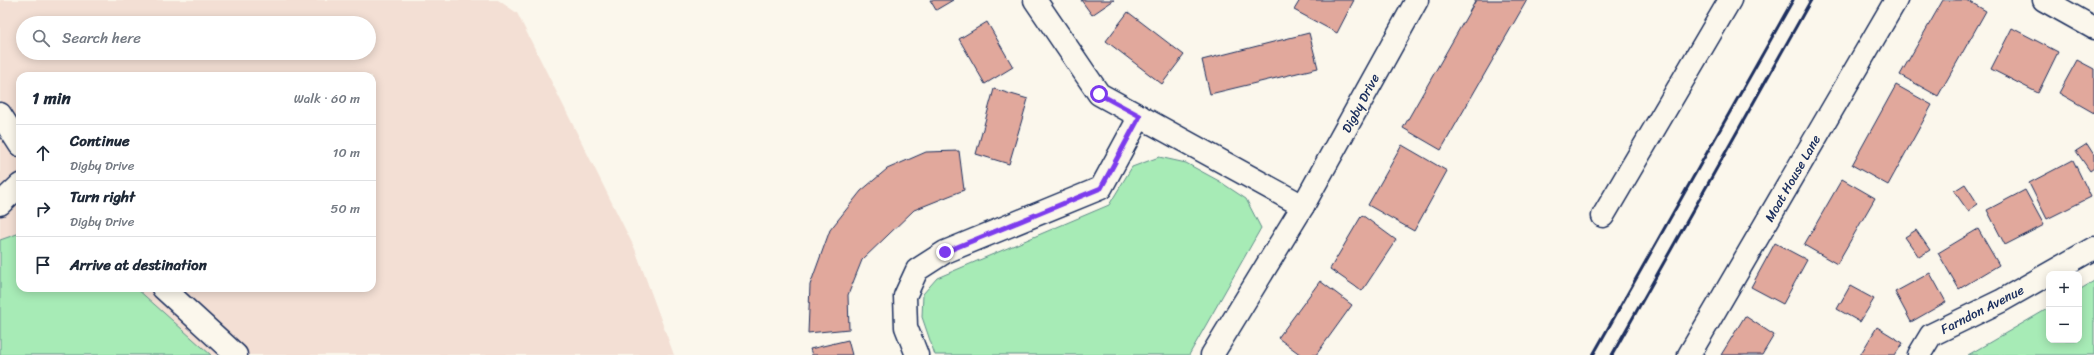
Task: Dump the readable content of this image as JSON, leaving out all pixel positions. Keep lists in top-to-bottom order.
{
  "streets": {
    "street": ["Digby Drive", "Moat House Lane", "Farndon Avenue"]
  },
  "page": {
    "search": "Search here",
    "heading": ["1 min", "Walk · 60 m"],
    "list": [
      ["Continue", "Digby Drive", "10 m"],
      ["Turn right", "Digby Drive", "50 m"],
      "Arrive at destination"
    ],
    "map_buttons": ["+", "−"]
  }
}
